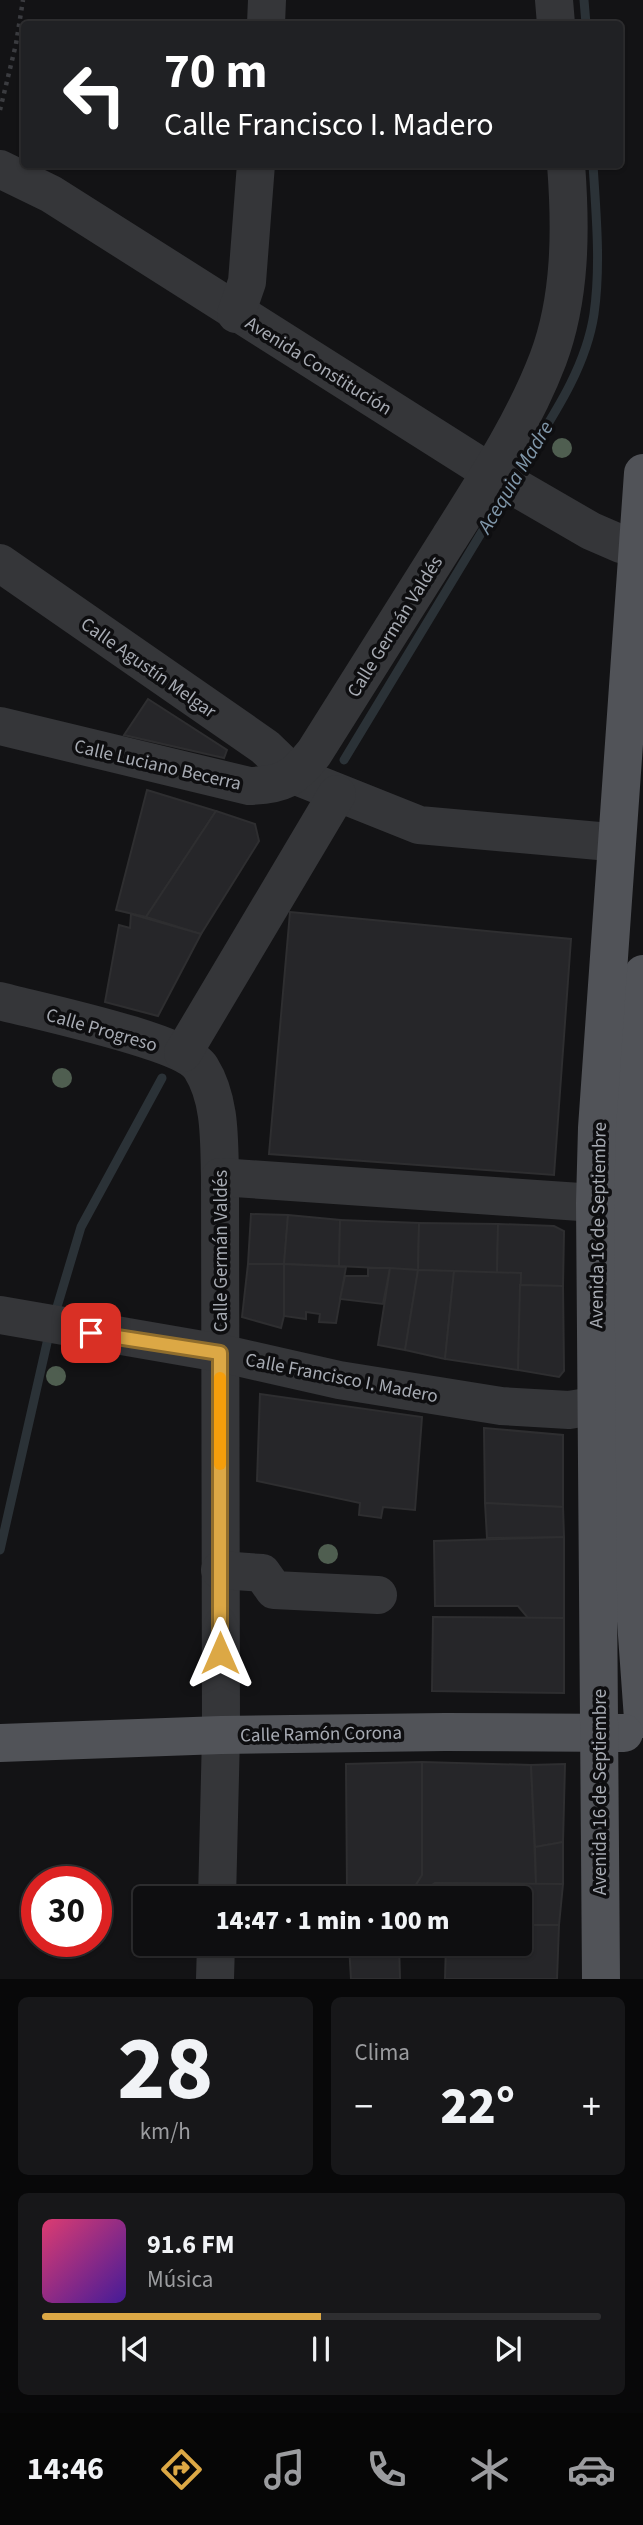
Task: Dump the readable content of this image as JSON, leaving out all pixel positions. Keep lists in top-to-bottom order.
{
  "streets": {
    "main road": ["Avenida 16 de Septiembre", "Calle Ramón Corona"],
    "street": [
      "Avenida Constitución",
      "Calle Germán Valdés",
      "Calle Agustín Melgar",
      "Calle Luciano Becerra",
      "Calle Progreso",
      "Calle Francisco I. Madero"
    ]
  },
  "crossings": [
    ["Avenida Constitución", "Calle Germán Valdés"],
    ["Avenida Constitución", "Avenida 16 de Septiembre"],
    ["Calle Germán Valdés", "Calle Agustín Melgar"],
    ["Calle Germán Valdés", "Calle Luciano Becerra"],
    ["Calle Germán Valdés", "Calle Progreso"],
    ["Calle Germán Valdés", "Calle Francisco I. Madero"],
    ["Calle Germán Valdés", "Calle Ramón Corona"],
    ["Calle Agustín Melgar", "Calle Luciano Becerra"],
    ["Avenida 16 de Septiembre", "Calle Francisco I. Madero"],
    ["Avenida 16 de Septiembre", "Calle Ramón Corona"]
  ],
  "water": ["Acequia Madre"],
  "page": {
    "turn": ["70 m", "Calle Francisco I. Madero"],
    "limit": "30",
    "trip": "14:47 · 1 min · 100 m",
    "tile": [
      ["28", "km/h"],
      "Clima"
    ],
    "heat": ["−", "22°", "+"],
    "song": ["91.6 FM", "Música"],
    "tabs": "14:46"
  }
}
